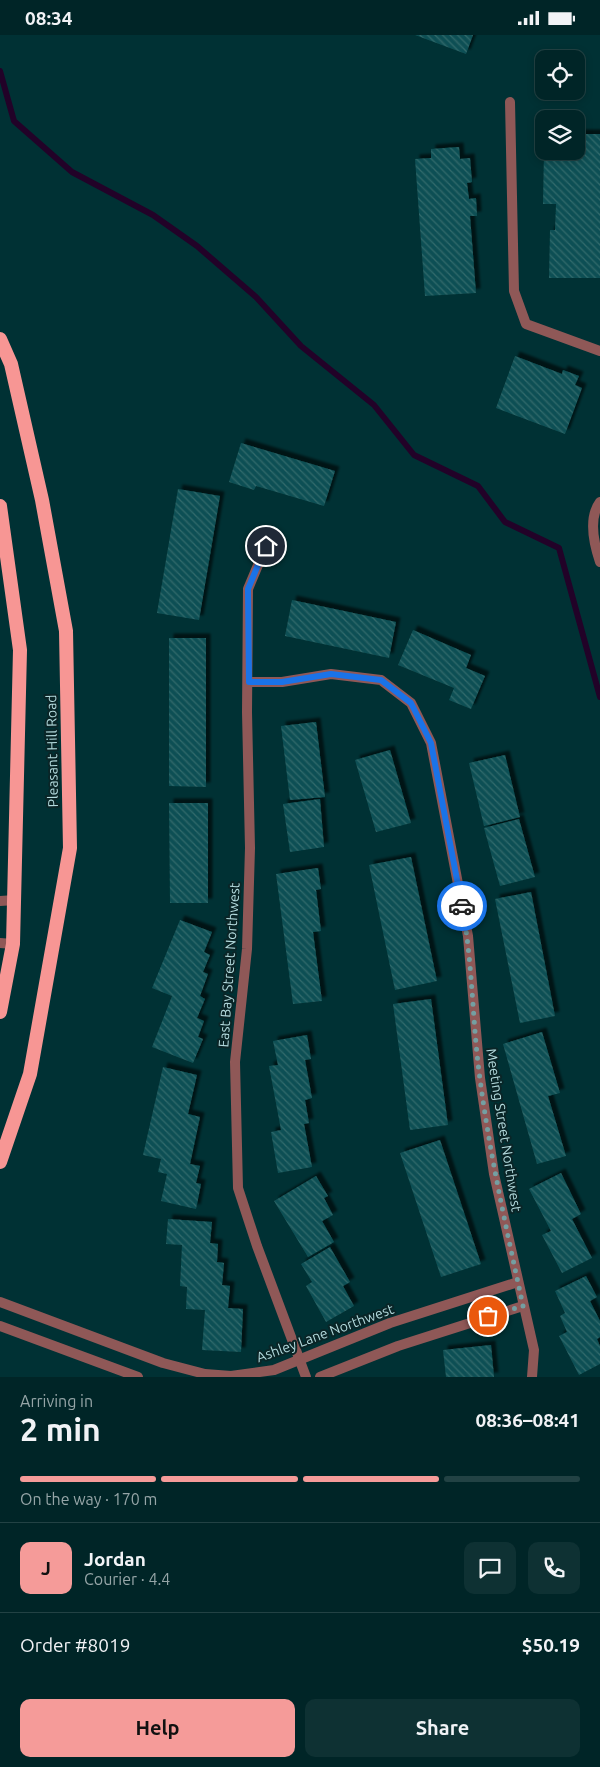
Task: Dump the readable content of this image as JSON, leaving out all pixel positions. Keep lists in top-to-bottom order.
{
  "streets": {
    "highway": ["Pleasant Hill Road"],
    "street": ["East Bay Street Northwest", "Meeting Street Northwest", "Ashley Lane Northwest"]
  },
  "crossings": [
    ["East Bay Street Northwest", "Meeting Street Northwest"],
    ["East Bay Street Northwest", "Ashley Lane Northwest"],
    ["Meeting Street Northwest", "Ashley Lane Northwest"]
  ],
  "page": {
    "status": "08:34",
    "heading": ["2 min", "Arriving in", "08:36–08:41"],
    "panel": [
      "Jordan",
      "Courier · 4.4",
      "Order #8019",
      "$50.19"
    ],
    "bar": "On the way · 170 m",
    "round": "J",
    "buttons": ["Help", "Share"]
  }
}
